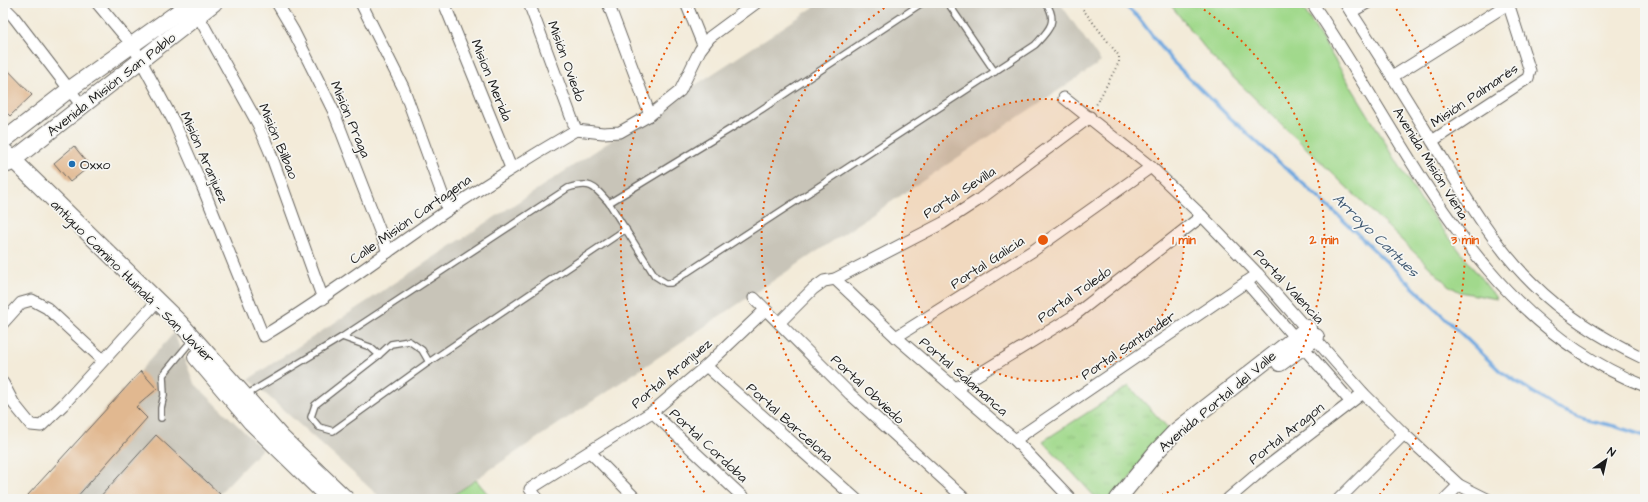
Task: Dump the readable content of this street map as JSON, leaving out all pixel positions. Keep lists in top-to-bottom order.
{
  "streets": {
    "street": [
      "Misión Oviedo",
      "Mision Merida",
      "Avenida Misión San Pablo",
      "Misión Palmarés",
      "Misión Praga",
      "Misión Bilbao",
      "Misión Aranjuez",
      "Avenida Misión Viena",
      "Portal Sevilla",
      "Calle Misión Cartagena",
      "Portal Galicia",
      "antiguo Camino Huinalá - San Javier",
      "Portal Valencia",
      "Portal Toledo",
      "Portal Santander",
      "Portal Aranjuez",
      "Portal Salamanca",
      "Portal Obviedo",
      "Avenida Portal del Valle",
      "Portal Barcelona",
      "Portal Aragon",
      "Portal Cordoba"
    ]
  },
  "crossings": [
    ["Misión Oviedo", "Calle Misión Cartagena"],
    ["Mision Merida", "Calle Misión Cartagena"],
    ["Avenida Misión San Pablo", "Misión Bilbao"],
    ["Avenida Misión San Pablo", "Misión Aranjuez"],
    ["Avenida Misión San Pablo", "antiguo Camino Huinalá - San Javier"],
    ["Misión Palmarés", "Avenida Misión Viena"],
    ["Misión Praga", "Calle Misión Cartagena"],
    ["Misión Bilbao", "Calle Misión Cartagena"],
    ["Misión Aranjuez", "Calle Misión Cartagena"],
    ["Portal Sevilla", "Portal Valencia"],
    ["Portal Sevilla", "Portal Salamanca"],
    ["Portal Sevilla", "Portal Obviedo"],
    ["Portal Galicia", "Portal Valencia"],
    ["Portal Galicia", "Portal Salamanca"],
    ["Portal Valencia", "Portal Toledo"],
    ["Portal Valencia", "Portal Santander"],
    ["Portal Valencia", "Avenida Portal del Valle"],
    ["Portal Valencia", "Portal Aragon"],
    ["Portal Toledo", "Portal Salamanca"],
    ["Portal Santander", "Portal Salamanca"],
    ["Portal Aranjuez", "Portal Obviedo"],
    ["Portal Aranjuez", "Portal Barcelona"],
    ["Portal Aranjuez", "Portal Cordoba"]
  ],
  "water": ["Arroyo Cantues"],
  "places": ["Oxxo"],
  "north": "top right",
  "rings": ["1 min", "2 min", "3 min"]
}
